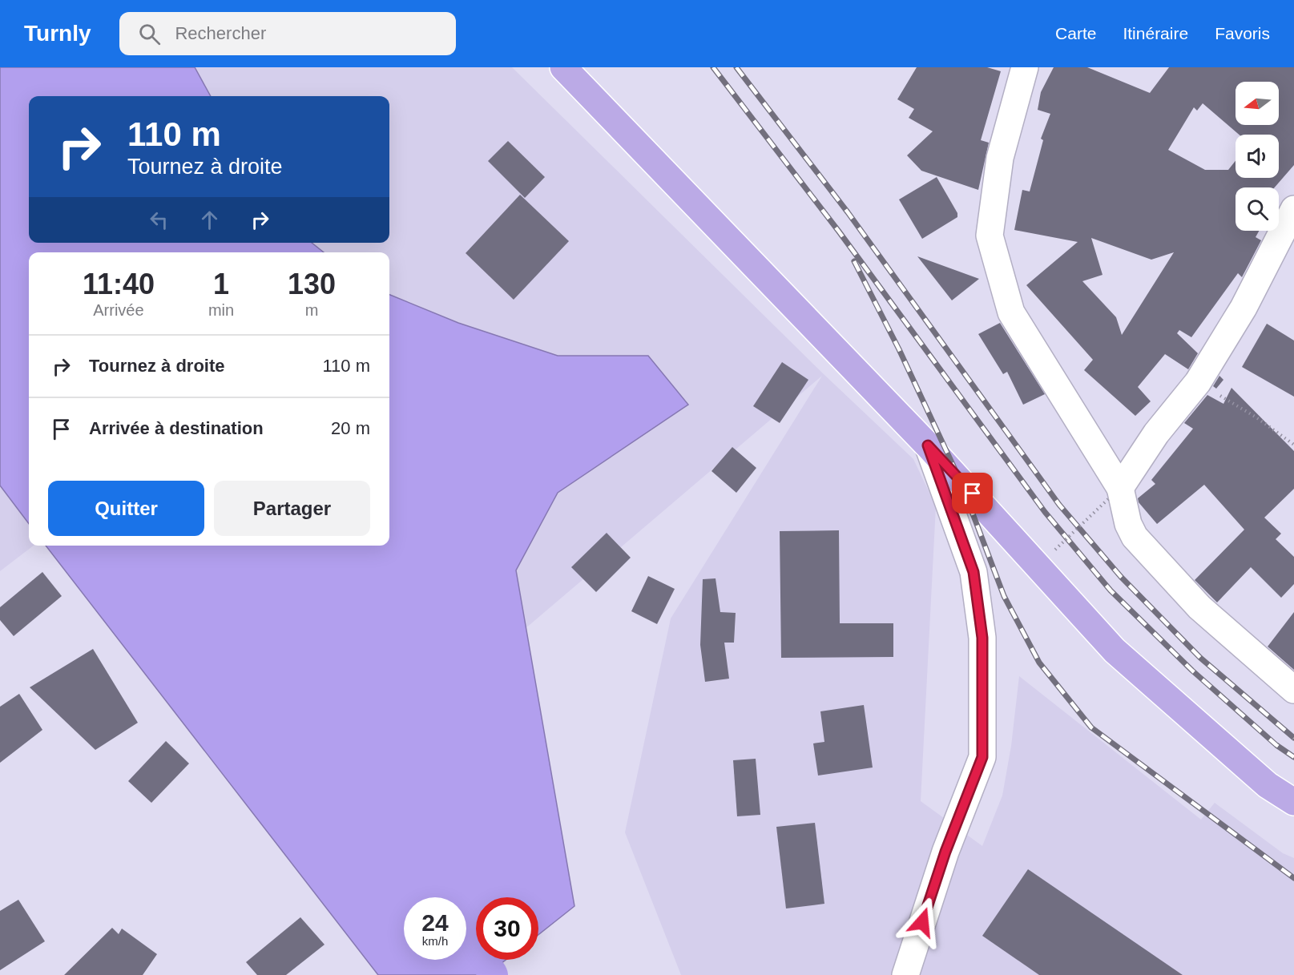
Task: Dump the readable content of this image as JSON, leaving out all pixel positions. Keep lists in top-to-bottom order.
{
  "north": "left",
  "page": {
    "header": "Turnly",
    "search": "Rechercher",
    "nav": ["Carte", "Itinéraire", "Favoris"],
    "turn": ["110 m", "Tournez à droite"],
    "eta": [
      "11:40",
      "Arrivée",
      "1",
      "min",
      "130",
      "m"
    ],
    "list": [
      {
        "name": "Tournez à droite",
        "value": "110 m"
      },
      {
        "name": "Arrivée à destination",
        "value": "20 m"
      }
    ],
    "buttons": ["Quitter", "Partager"],
    "speed": "24 km/h",
    "limit": "30"
  }
}
